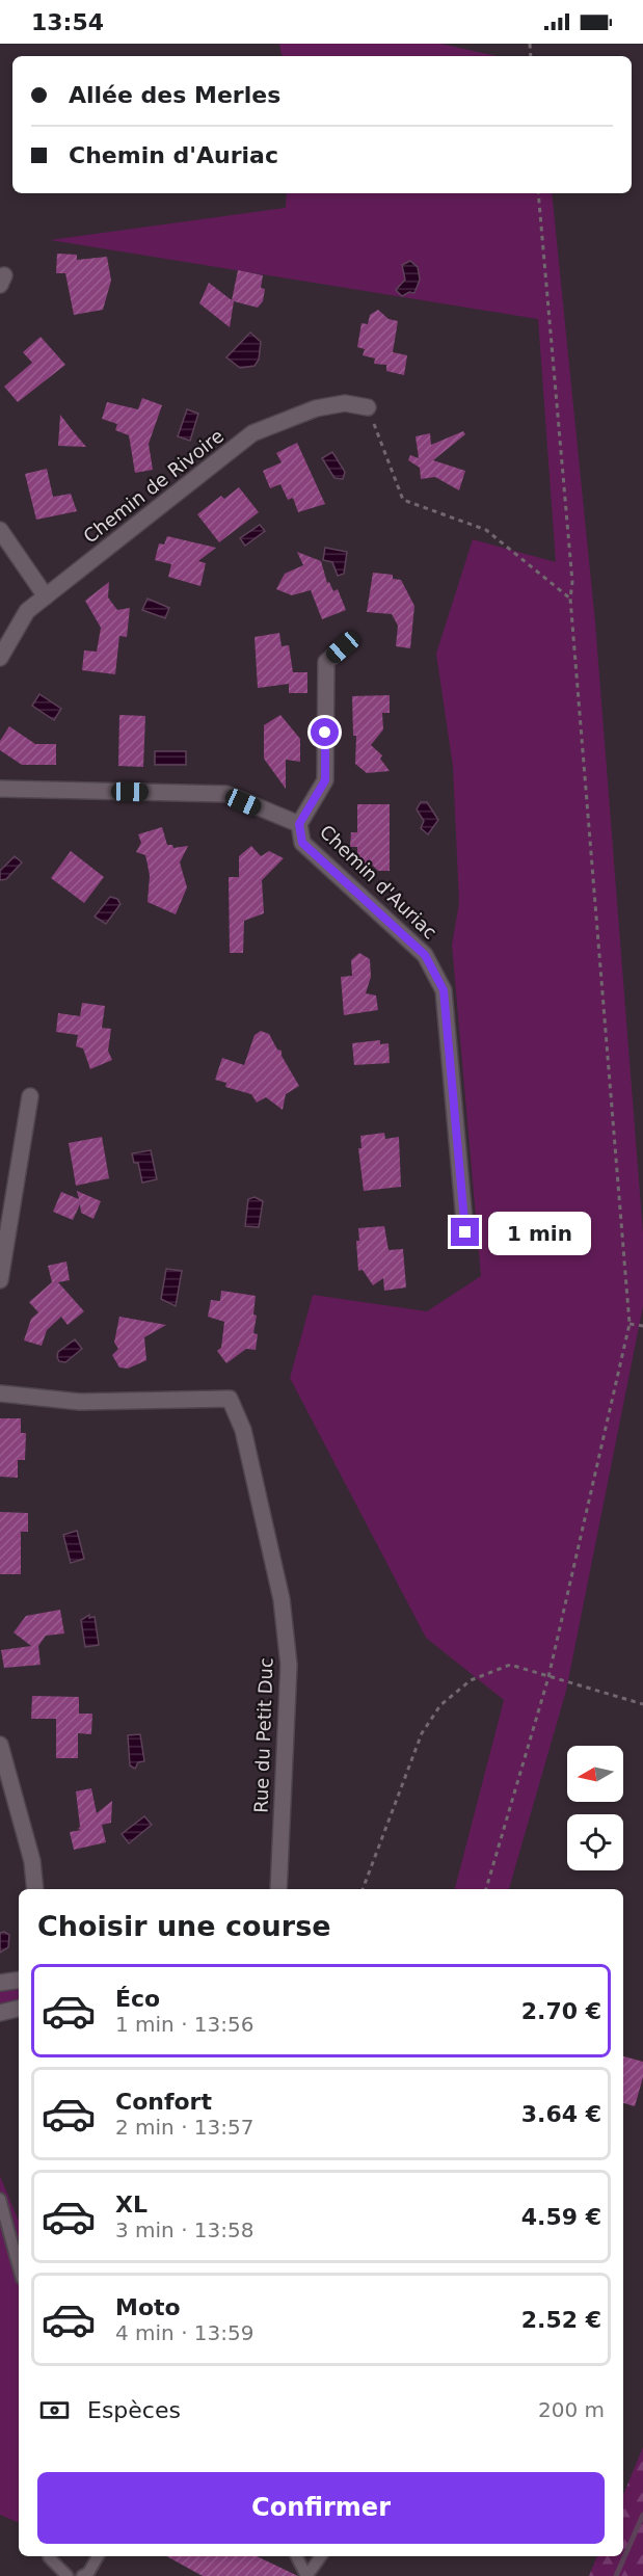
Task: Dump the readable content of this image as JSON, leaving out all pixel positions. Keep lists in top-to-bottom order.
{
  "streets": {
    "street": ["Chemin de Rivoire", "Chemin d'Auriac", "Rue du Petit Duc"]
  },
  "north": "left",
  "page": {
    "status": "13:54",
    "banner": ["Allée des Merles", "Chemin d'Auriac"],
    "bubble": "1 min",
    "heading": "Choisir une course",
    "list": [
      {
        "name": "Éco",
        "note": "1 min · 13:56",
        "value": "2.70 €"
      },
      {
        "name": "Confort",
        "note": "2 min · 13:57",
        "value": "3.64 €"
      },
      {
        "name": "XL",
        "note": "3 min · 13:58",
        "value": "4.59 €"
      },
      {
        "name": "Moto",
        "note": "4 min · 13:59",
        "value": "2.52 €"
      }
    ],
    "pay": ["Espèces", "200 m"],
    "buttons": "Confirmer"
  }
}
